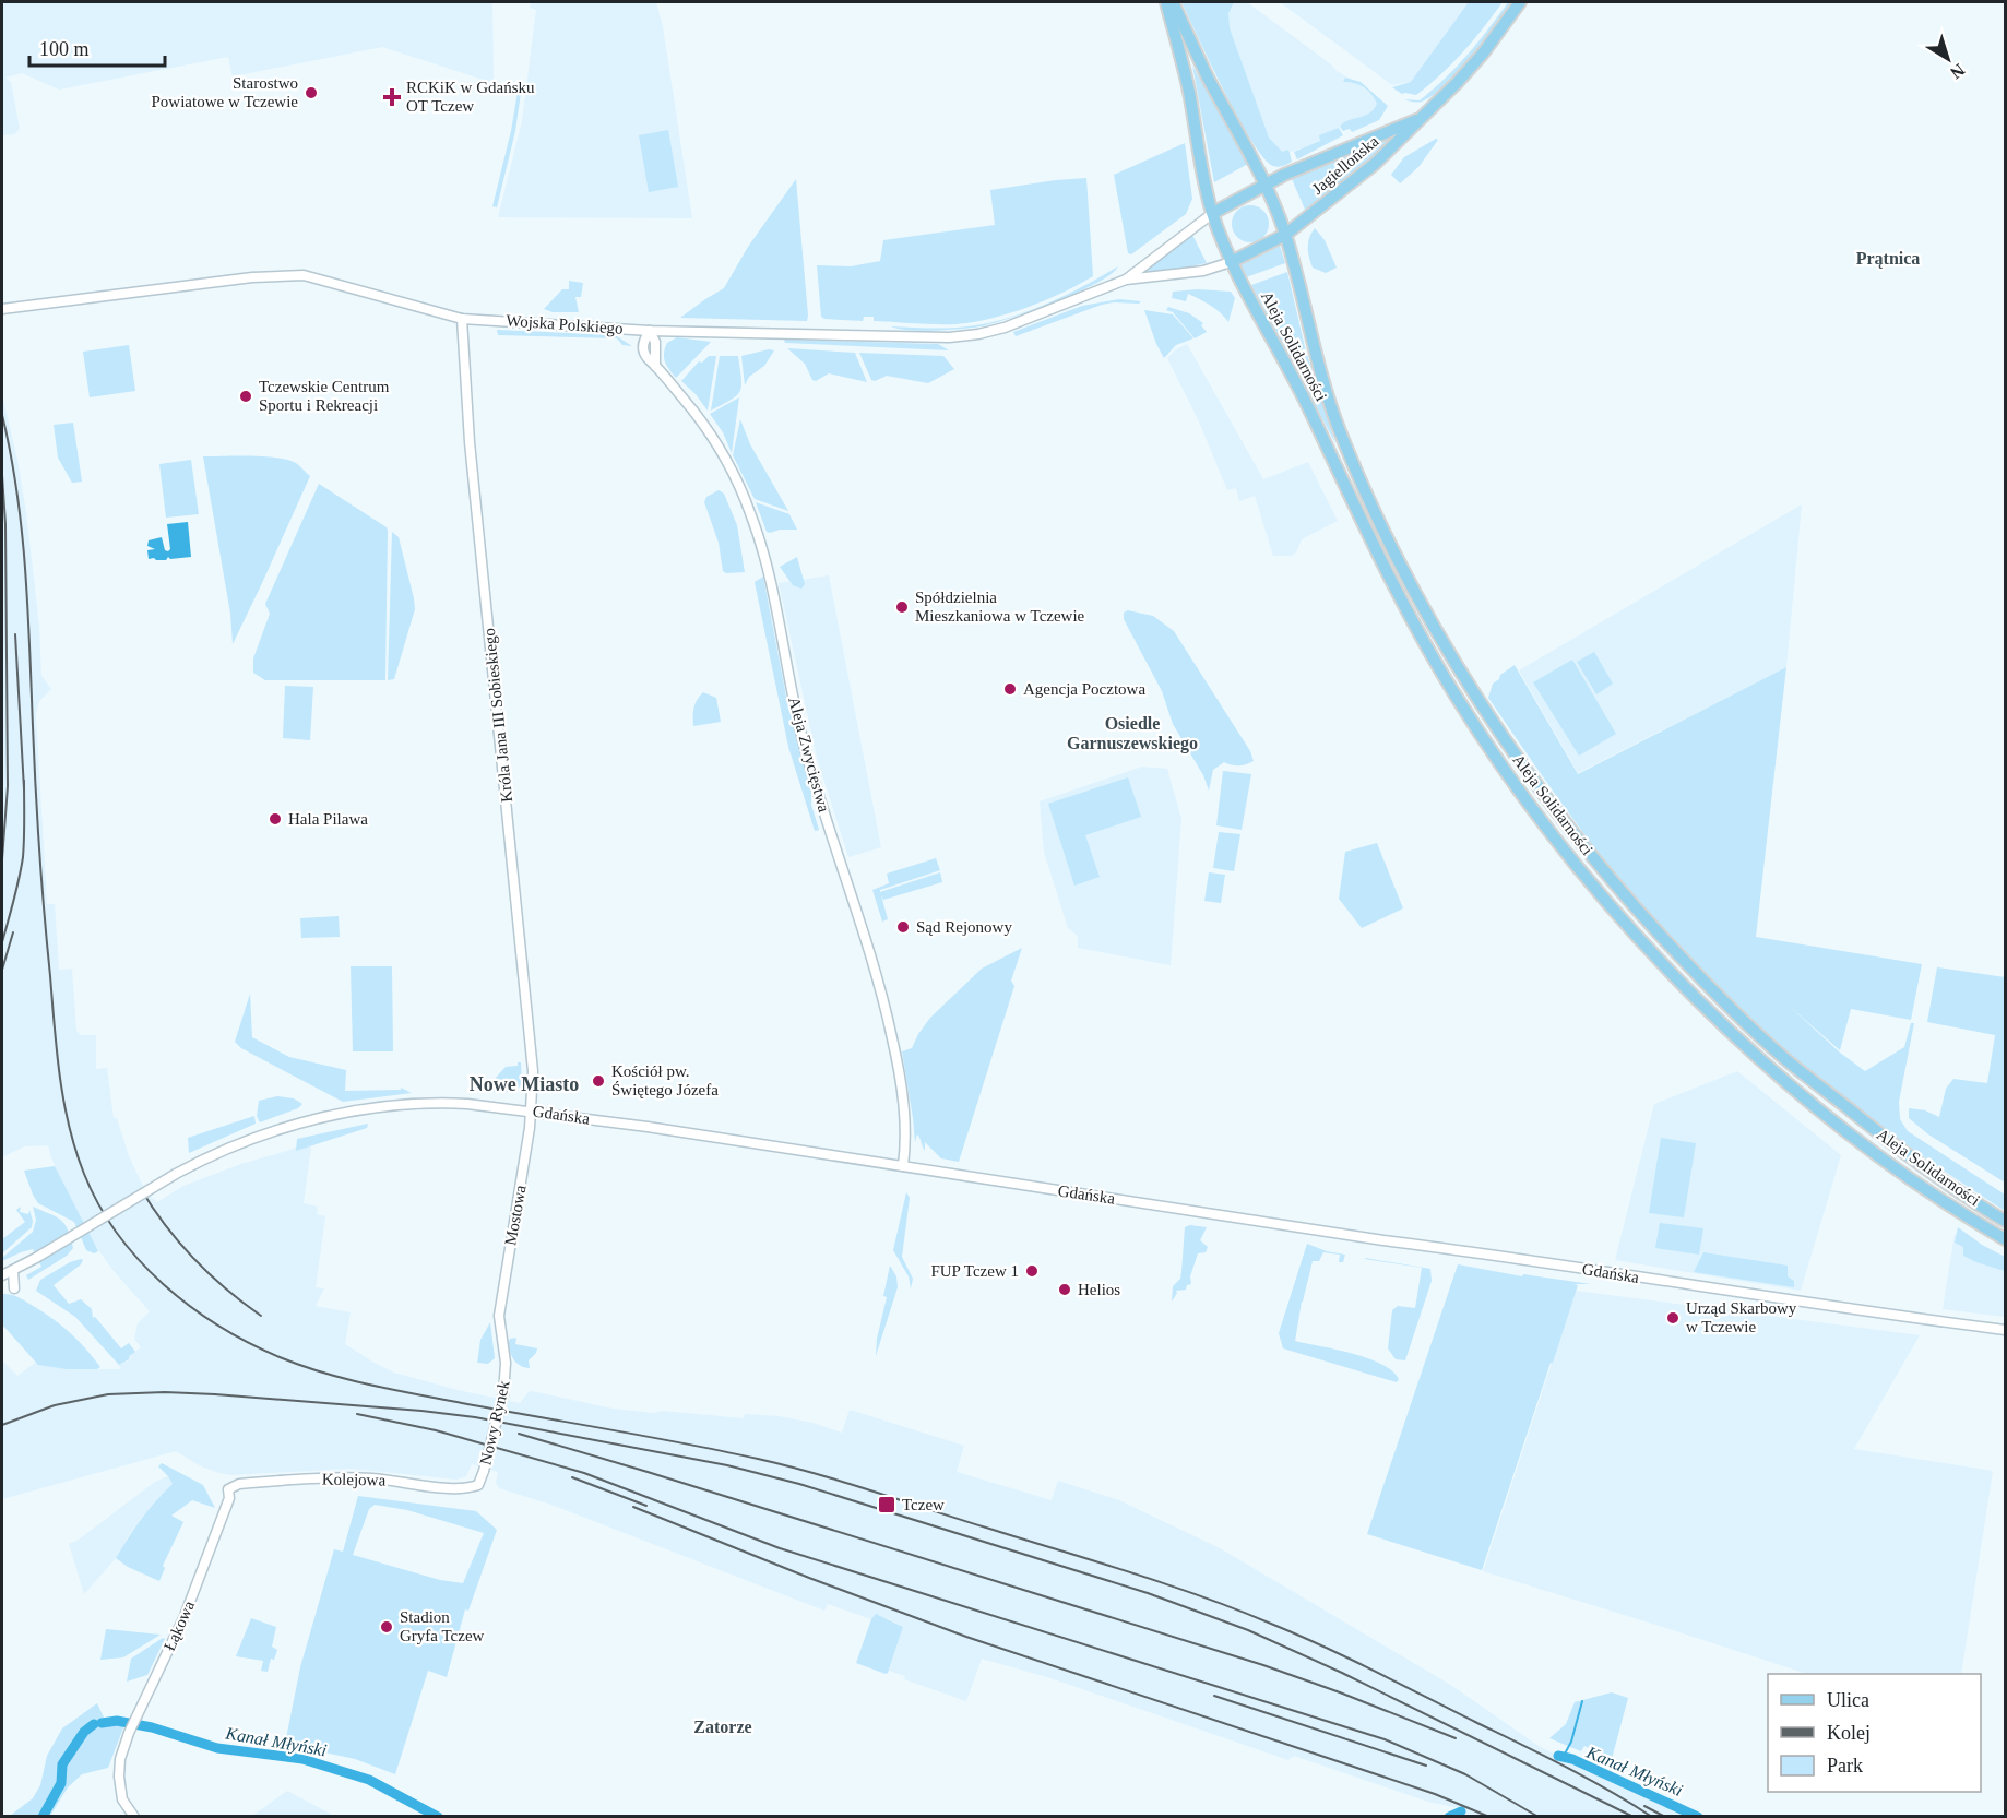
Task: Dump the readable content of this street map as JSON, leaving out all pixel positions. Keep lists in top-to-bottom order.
{
  "streets": {
    "main road": ["Jagiellońska", "Aleja Solidarności"],
    "street": [
      "Wojska Polskiego",
      "Króla Jana III Sobieskiego",
      "Aleja Zwycięstwa",
      "Gdańska",
      "Mostowa",
      "Nowy Rynek",
      "Kolejowa",
      "Łąkowa"
    ]
  },
  "crossings": [
    ["Jagiellońska", "Wojska Polskiego"],
    ["Jagiellońska", "Aleja Solidarności"],
    ["Wojska Polskiego", "Aleja Solidarności"],
    ["Wojska Polskiego", "Króla Jana III Sobieskiego"],
    ["Wojska Polskiego", "Aleja Zwycięstwa"],
    ["Króla Jana III Sobieskiego", "Gdańska"],
    ["Króla Jana III Sobieskiego", "Mostowa"],
    ["Aleja Zwycięstwa", "Gdańska"],
    ["Gdańska", "Mostowa"],
    ["Mostowa", "Nowy Rynek"],
    ["Nowy Rynek", "Kolejowa"],
    ["Kolejowa", "Łąkowa"]
  ],
  "districts": [
    "Prątnica",
    "Osiedle Garnuszewskiego",
    "Nowe Miasto",
    "Zatorze"
  ],
  "water": ["Kanał Młyński"],
  "places": {
    "other": [
      "Starostwo Powiatowe w Tczewie",
      "Tczewskie Centrum Sportu i Rekreacji",
      "Spółdzielnia Mieszkaniowa w Tczewie",
      "Agencja Pocztowa",
      "Hala Pilawa",
      "Sąd Rejonowy",
      "Kościół pw. Świętego Józefa",
      "FUP Tczew 1",
      "Helios",
      "Urząd Skarbowy w Tczewie",
      "Stadion Gryfa Tczew"
    ],
    "health": ["RCKiK w Gdańsku OT Tczew"],
    "transit": ["Tczew"]
  },
  "legend": ["Ulica", "Kolej", "Park"],
  "scale_bar": "100 m",
  "north": "bottom right"
}
